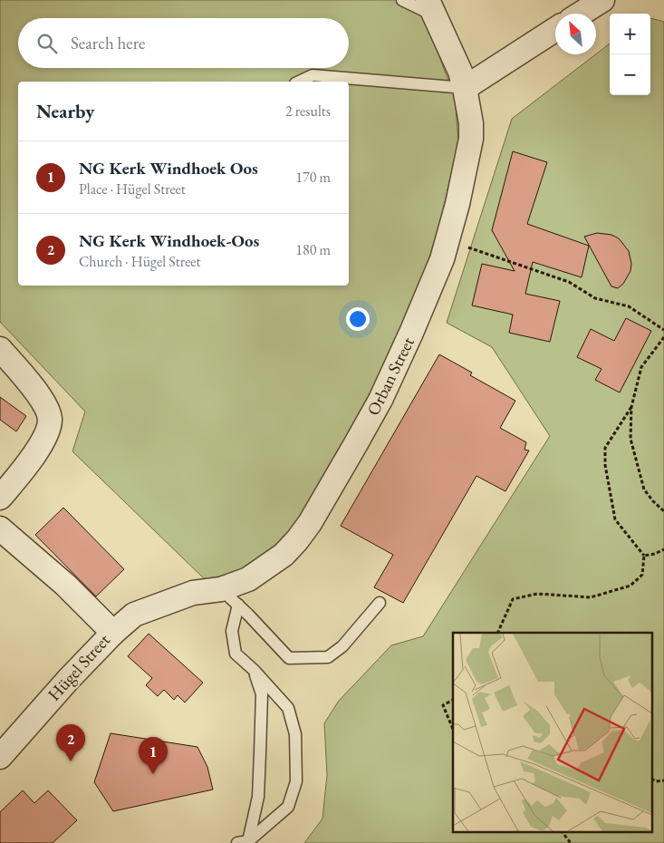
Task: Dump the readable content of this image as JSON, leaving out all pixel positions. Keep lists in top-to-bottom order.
{
  "streets": {
    "street": ["Orban Street", "Hügel Street"]
  },
  "crossings": [
    ["Orban Street", "Hügel Street"]
  ],
  "north": "top left",
  "page": {
    "map_buttons": ["+", "−"],
    "search": "Search here",
    "heading": ["Nearby", "2 results"],
    "list": [
      {
        "mark": "1",
        "name": "NG Kerk Windhoek Oos",
        "note": "Place · Hügel Street",
        "value": "170 m"
      },
      {
        "mark": "2",
        "name": "NG Kerk Windhoek-Oos",
        "note": "Church · Hügel Street",
        "value": "180 m"
      }
    ],
    "pins": ["2", "1"]
  }
}
